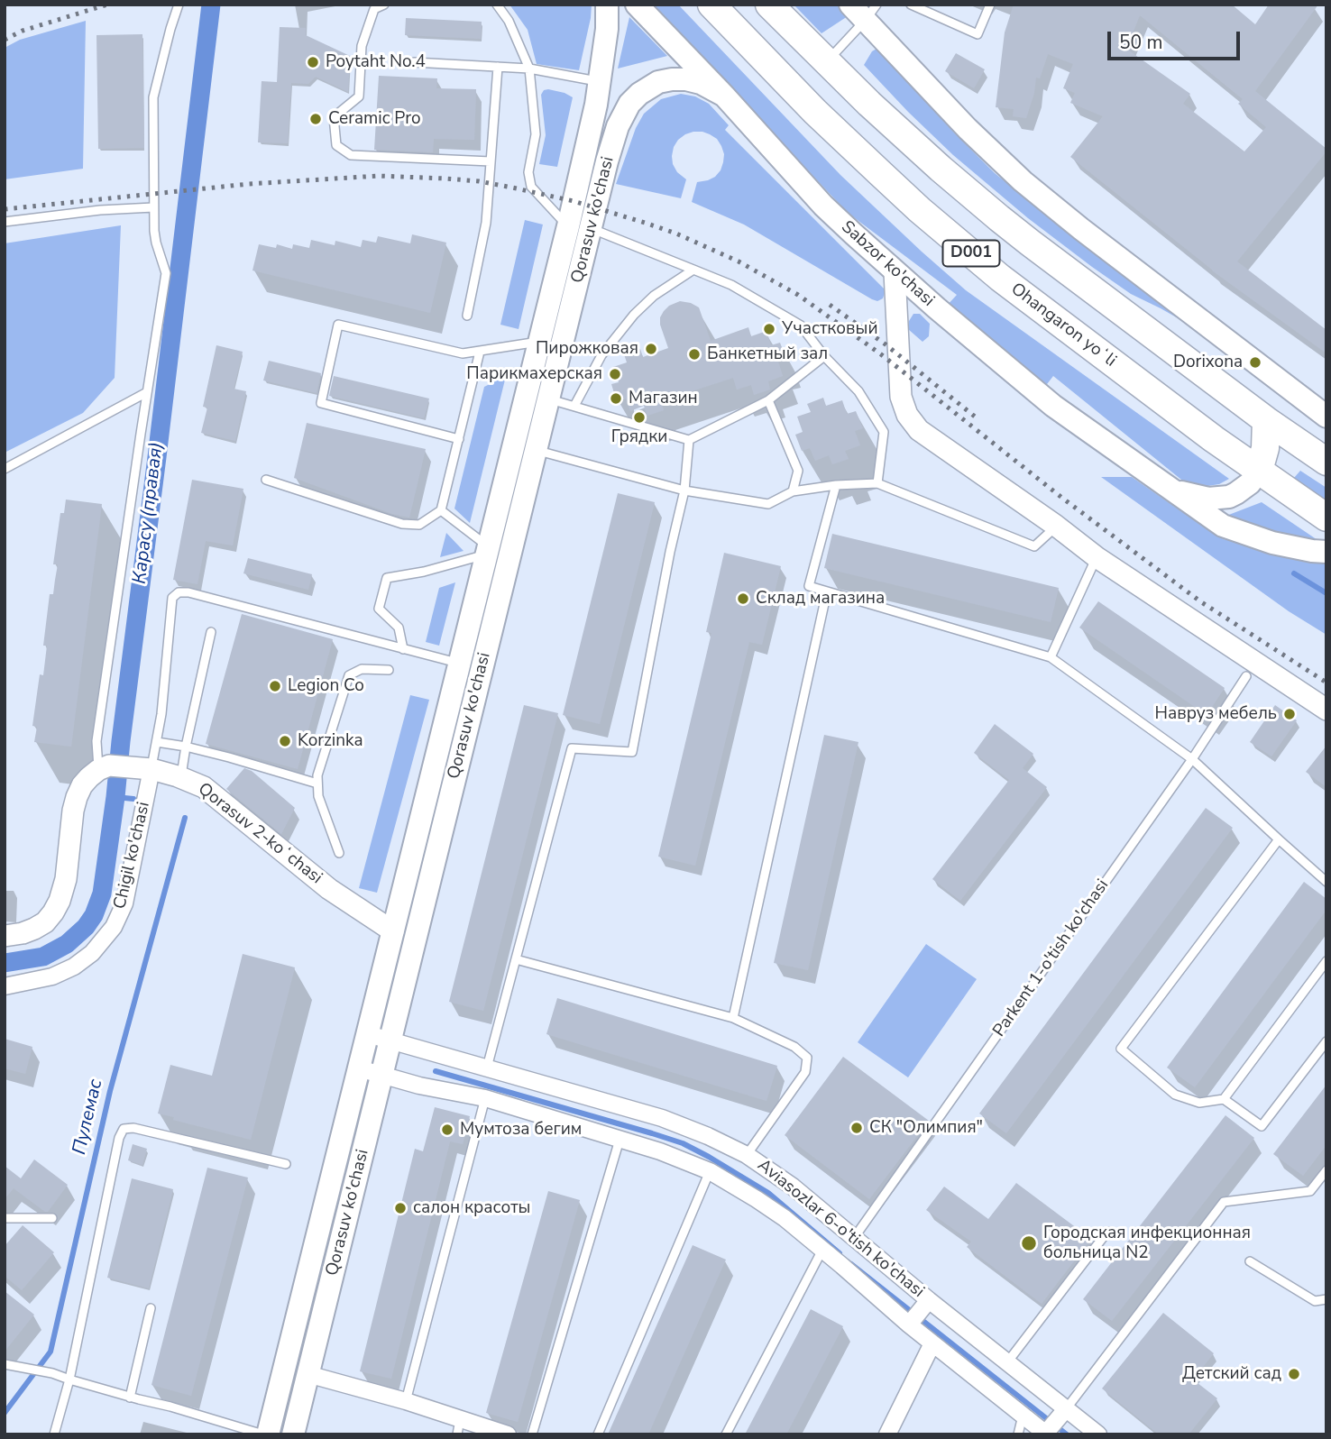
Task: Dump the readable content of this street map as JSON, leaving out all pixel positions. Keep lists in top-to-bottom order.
{
  "streets": {
    "highway": ["D001", "Ohangaron yoʻli"],
    "main road": ["Qorasuv ko'chasi", "Sabzor ko'chasi"],
    "street": ["Qorasuv 2-koʻchasi", "Chigil ko'chasi", "Aviasozlar 6-o'tish ko'chasi"],
    "lane": ["Parkent 1-o'tish ko'chasi"]
  },
  "crossings": [
    ["Qorasuv ko'chasi", "Sabzor ko'chasi"],
    ["Qorasuv ko'chasi", "Qorasuv 2-koʻchasi"],
    ["Qorasuv ko'chasi", "Aviasozlar 6-o'tish ko'chasi"],
    ["Qorasuv 2-koʻchasi", "Chigil ko'chasi"],
    ["Parkent 1-o'tish ko'chasi", "Aviasozlar 6-o'tish ko'chasi"]
  ],
  "water": ["Карасу (правая)", "Пулемас"],
  "places": [
    "Poytaht No.4",
    "Ceramic Pro",
    "Участковый",
    "Пирожковая",
    "Банкетный зал",
    "Dorixona",
    "Парикмахерская",
    "Магазин",
    "Грядки",
    "Склад магазина",
    "Legion Co",
    "Навруз мебель",
    "Korzinka",
    "СК \"Олимпия\"",
    "Мумтоза бегим",
    "салон красоты",
    "Городская инфекционная больница N2",
    "Детский сад"
  ],
  "scale_bar": "50 m"
}
